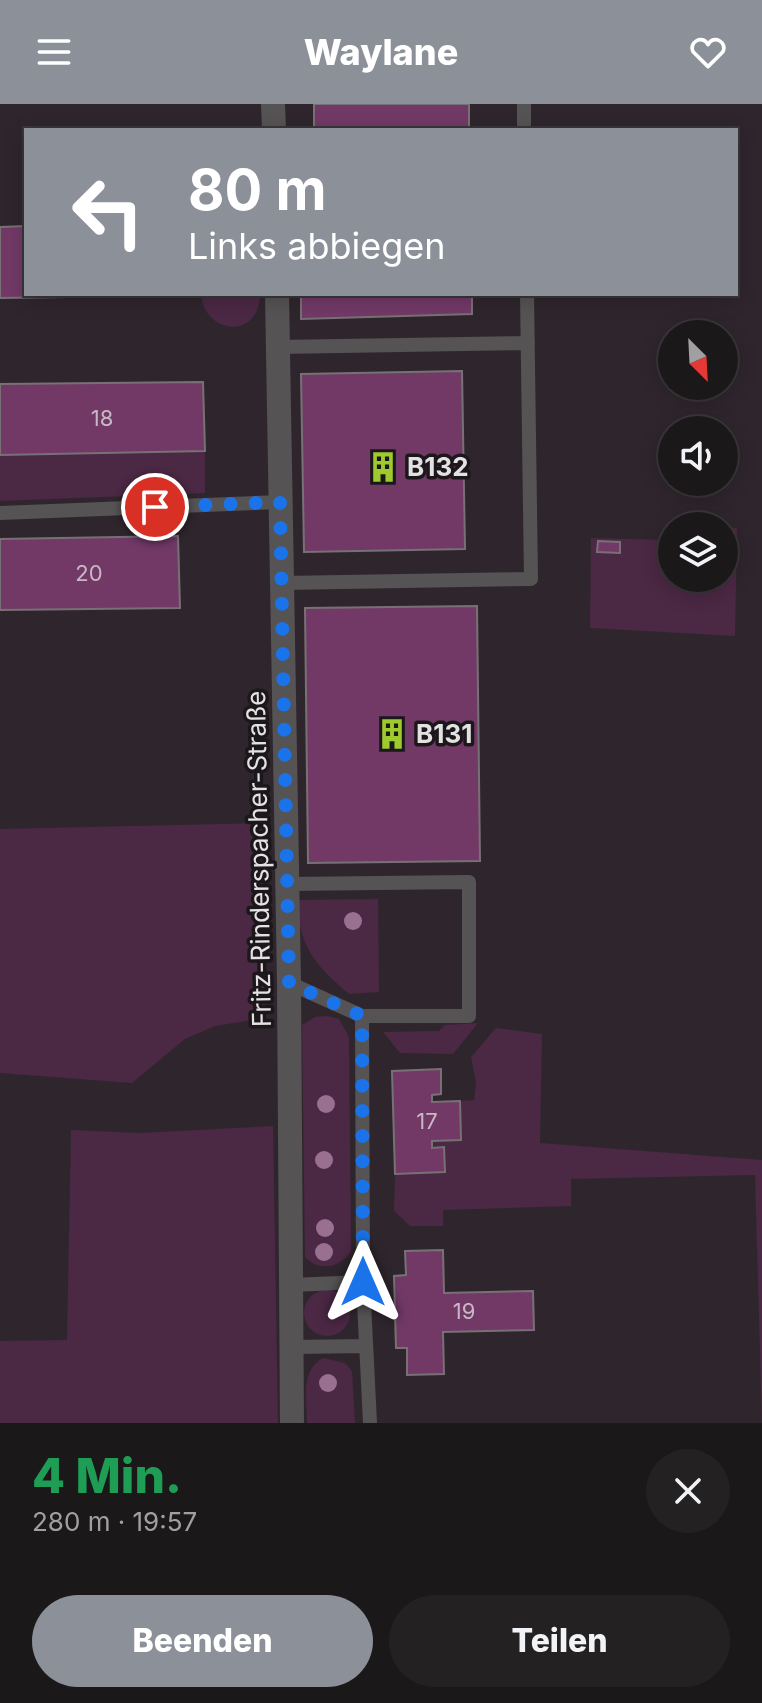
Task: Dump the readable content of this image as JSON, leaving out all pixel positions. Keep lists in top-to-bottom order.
{
  "streets": {
    "street": ["Fritz-Rinderspacher-Straße"]
  },
  "places": {
    "building": ["B132", "B131"]
  },
  "house_numbers": [
    "18",
    "20",
    "17",
    "19"
  ],
  "north": "bottom right",
  "page": {
    "header": "Waylane",
    "turn": ["80 m", "Links abbiegen"],
    "heading": ["4 Min.", "280 m · 19:57"],
    "buttons": ["Beenden", "Teilen"]
  }
}
